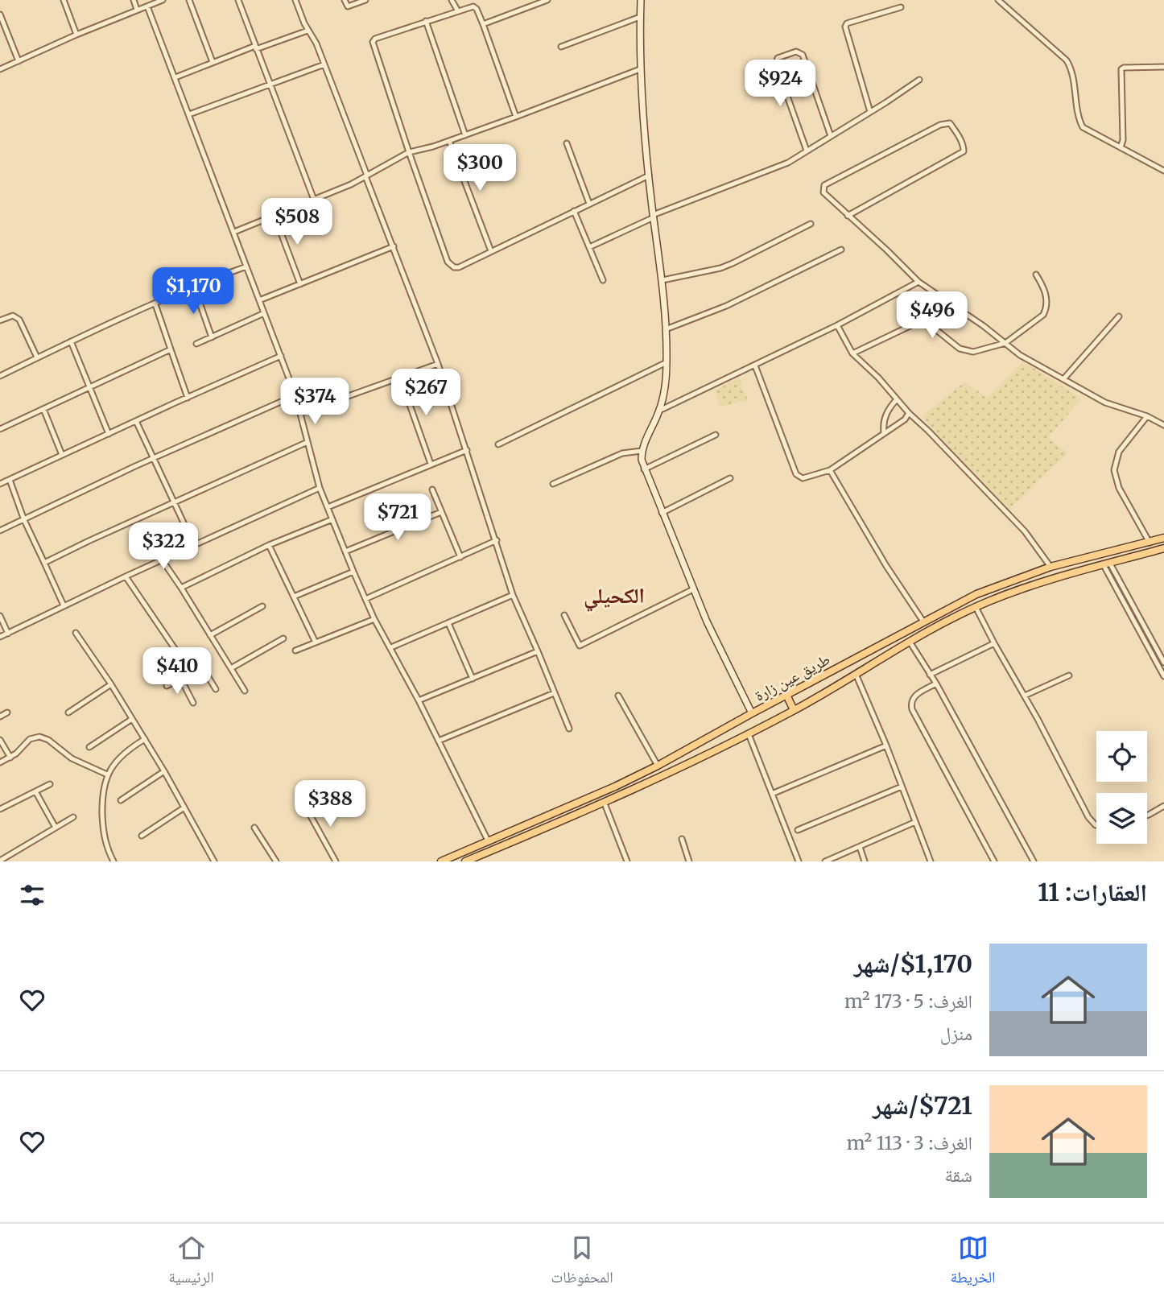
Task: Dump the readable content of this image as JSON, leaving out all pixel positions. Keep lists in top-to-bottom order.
{
  "streets": {
    "main road": ["طريق عين زارة"]
  },
  "districts": ["الكحيلي"],
  "page": {
    "price": [
      "$924",
      "$300",
      "$508",
      "$1,170",
      "$496",
      "$267",
      "$374",
      "$721",
      "$322",
      "$410",
      "$388"
    ],
    "heading": "العقارات: 11",
    "list": [
      {
        "name": "$1,170/شهر",
        "note": "الغرف: 5 · 173 m² · منزل"
      },
      {
        "name": "$721/شهر",
        "note": "الغرف: 3 · 113 m² · شقة"
      }
    ],
    "tabs": ["الخريطة", "المحفوظات", "الرئيسية"]
  }
}
